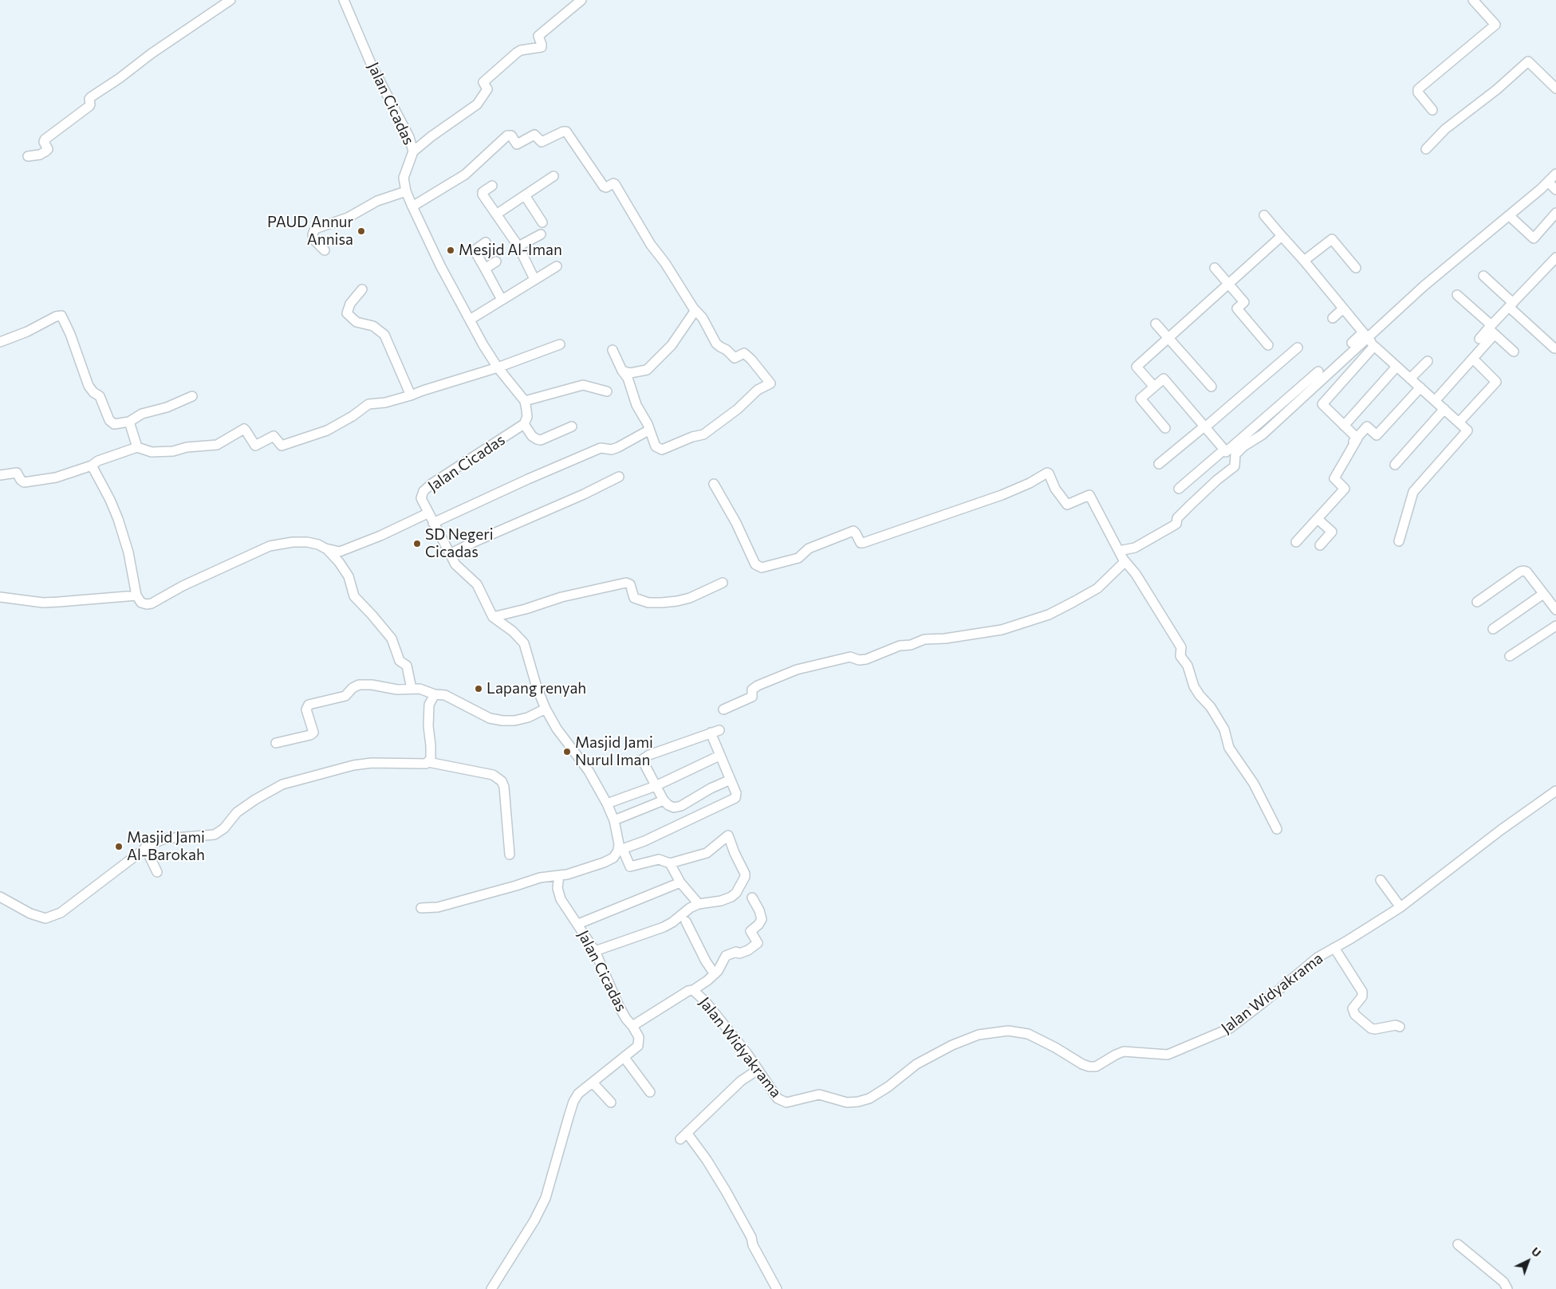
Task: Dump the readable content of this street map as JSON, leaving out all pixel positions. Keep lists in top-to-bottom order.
{
  "streets": {
    "street": ["Jalan Cicadas", "Jalan Widyakrama"]
  },
  "crossings": [
    ["Jalan Cicadas", "Jalan Widyakrama"]
  ],
  "places": [
    "PAUD Annur Annisa",
    "Mesjid Al-Iman",
    "SD Negeri Cicadas",
    "Lapang renyah",
    "Masjid Jami Nurul Iman",
    "Masjid Jami Al-Barokah"
  ],
  "north": "top right"
}
